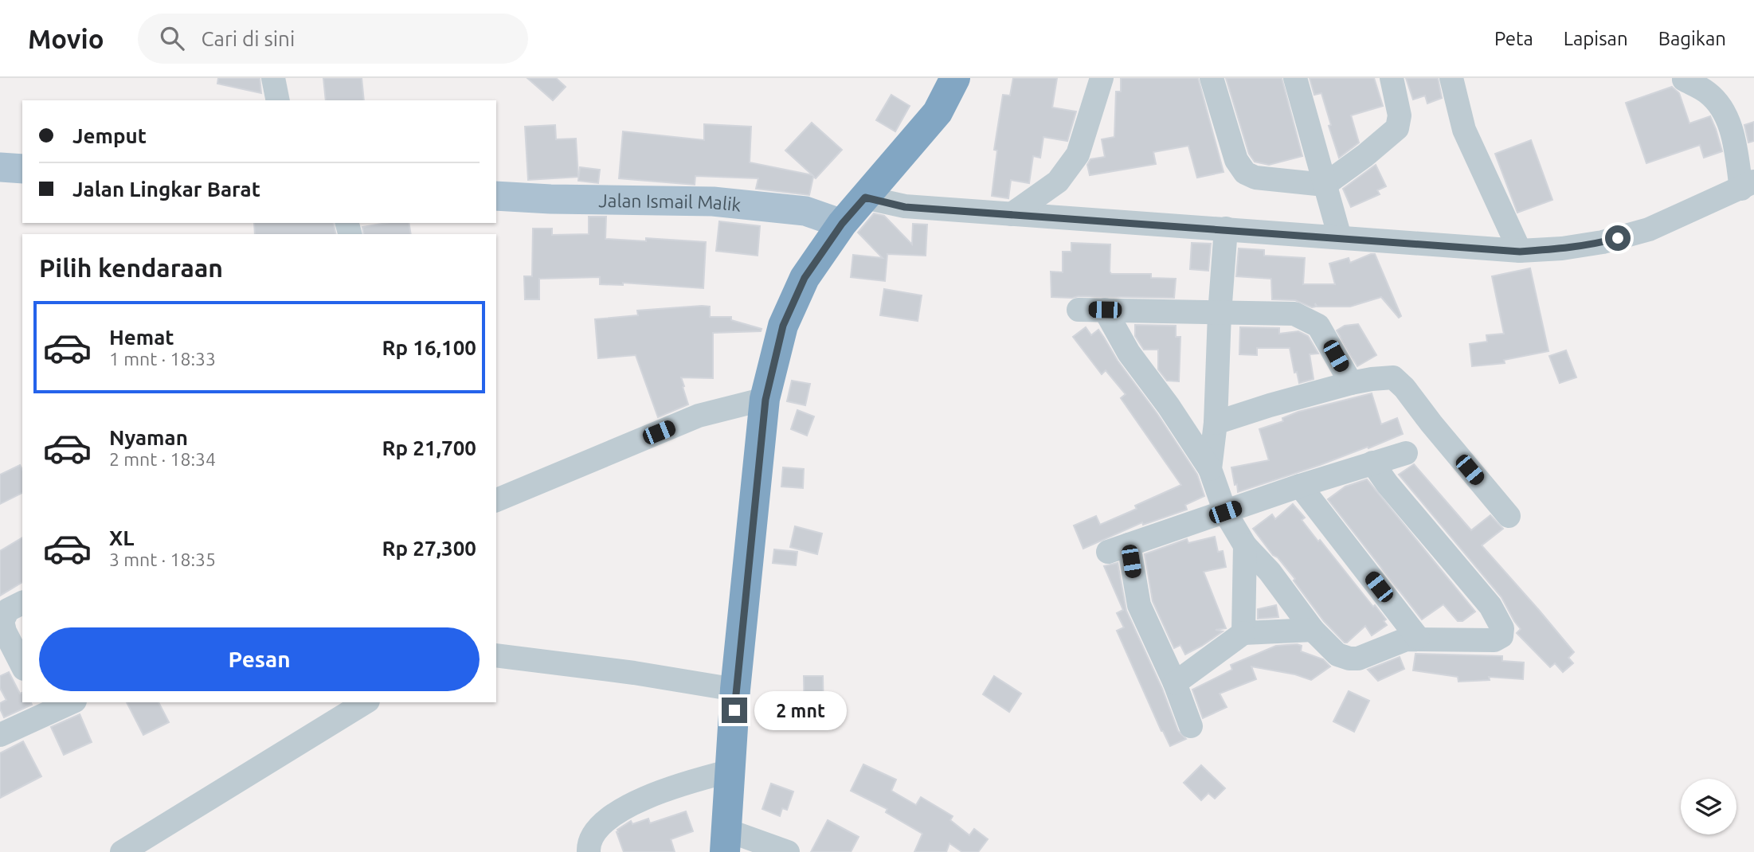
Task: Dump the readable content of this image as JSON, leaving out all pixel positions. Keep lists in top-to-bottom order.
{
  "streets": {
    "main road": ["Jalan Ismail Malik"]
  },
  "page": {
    "header": "Movio",
    "search": "Cari di sini",
    "nav": ["Peta", "Lapisan", "Bagikan"],
    "banner": ["Jemput", "Jalan Lingkar Barat"],
    "heading": "Pilih kendaraan",
    "list": [
      {
        "name": "Hemat",
        "note": "1 mnt · 18:33",
        "value": "Rp 16,100"
      },
      {
        "name": "Nyaman",
        "note": "2 mnt · 18:34",
        "value": "Rp 21,700"
      },
      {
        "name": "XL",
        "note": "3 mnt · 18:35",
        "value": "Rp 27,300"
      }
    ],
    "buttons": "Pesan",
    "bubble": "2 mnt"
  }
}
